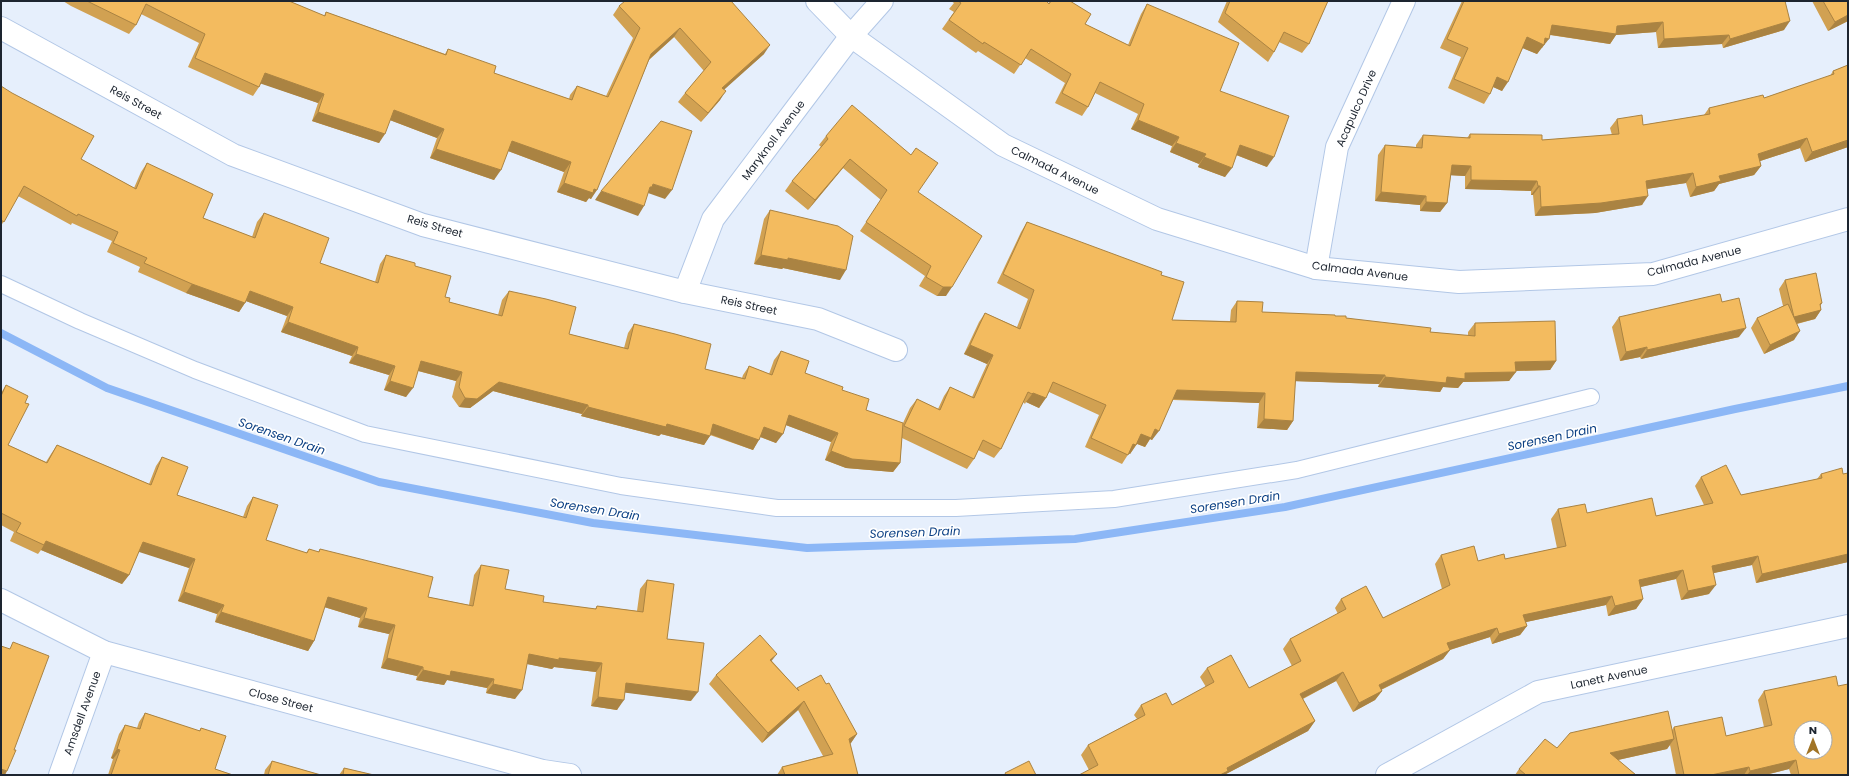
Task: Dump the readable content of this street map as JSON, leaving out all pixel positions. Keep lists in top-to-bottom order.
{
  "streets": {
    "street": [
      "Reis Street",
      "Acapulco Drive",
      "Maryknoll Avenue",
      "Calmada Avenue",
      "Lanett Avenue",
      "Close Street",
      "Amsdell Avenue"
    ]
  },
  "crossings": [
    ["Reis Street", "Maryknoll Avenue"],
    ["Acapulco Drive", "Calmada Avenue"],
    ["Maryknoll Avenue", "Calmada Avenue"],
    ["Close Street", "Amsdell Avenue"]
  ],
  "water": ["Sorensen Drain"],
  "north": "top"
}
